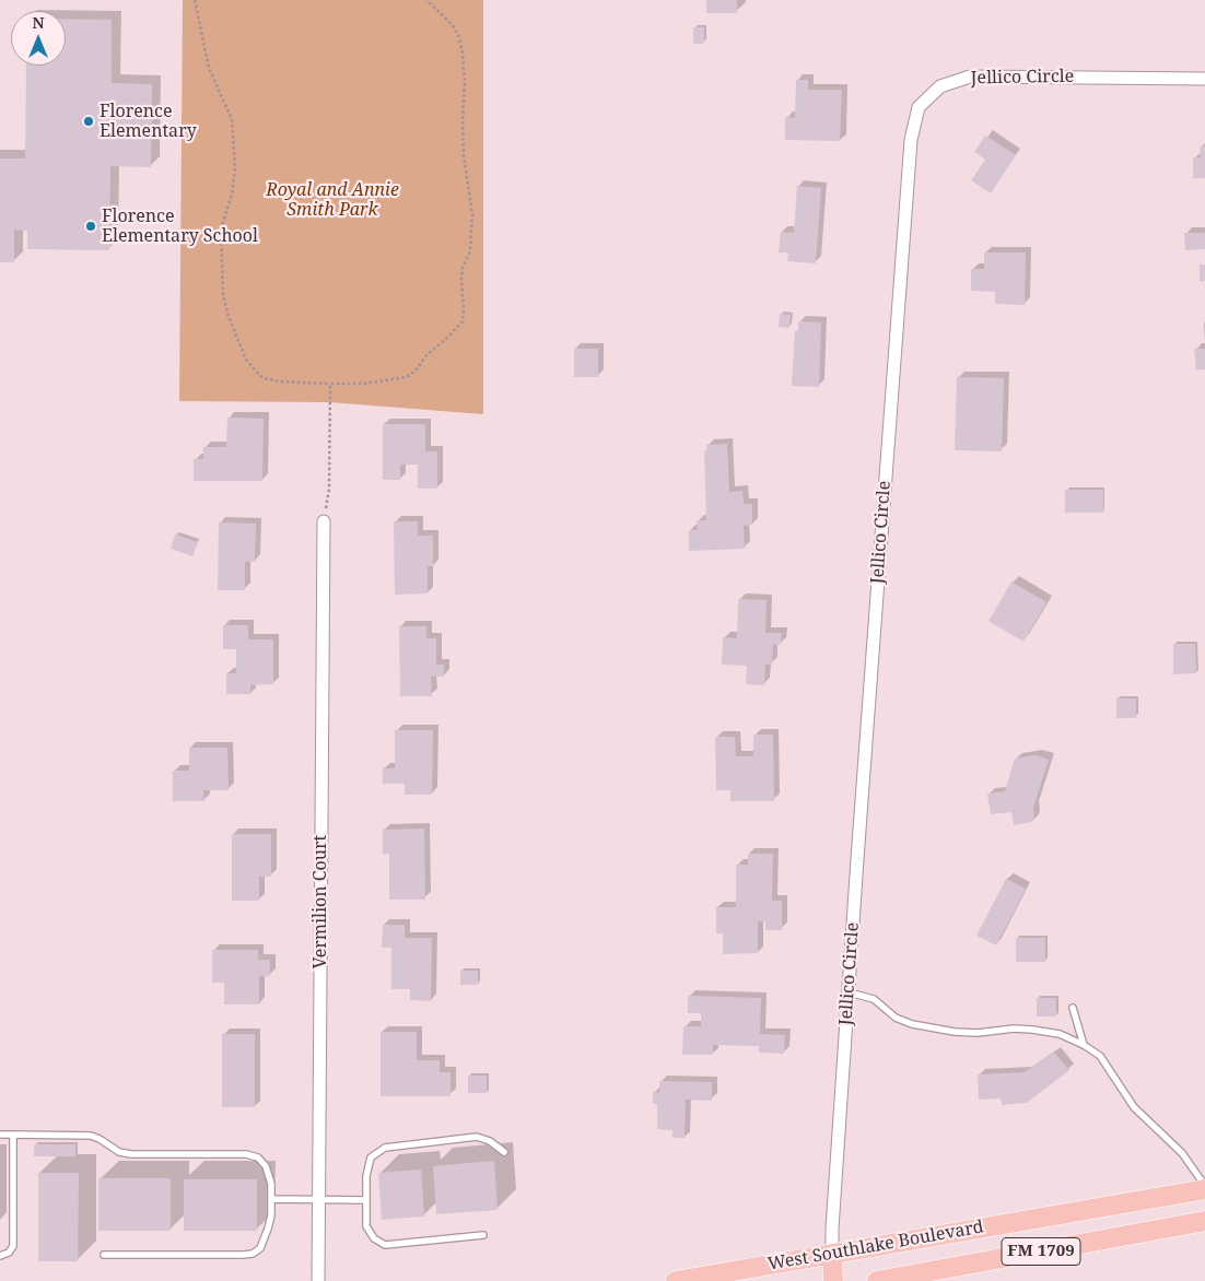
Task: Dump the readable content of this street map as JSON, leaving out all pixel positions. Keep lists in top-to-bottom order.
{
  "streets": {
    "main road": ["West Southlake Boulevard", "FM 1709"],
    "street": ["Jellico Circle", "Vermilion Court"]
  },
  "crossings": [
    ["Jellico Circle", "West Southlake Boulevard"]
  ],
  "parks": ["Royal and Annie Smith Park"],
  "places": ["Florence Elementary", "Florence Elementary School"],
  "north": "top"
}
